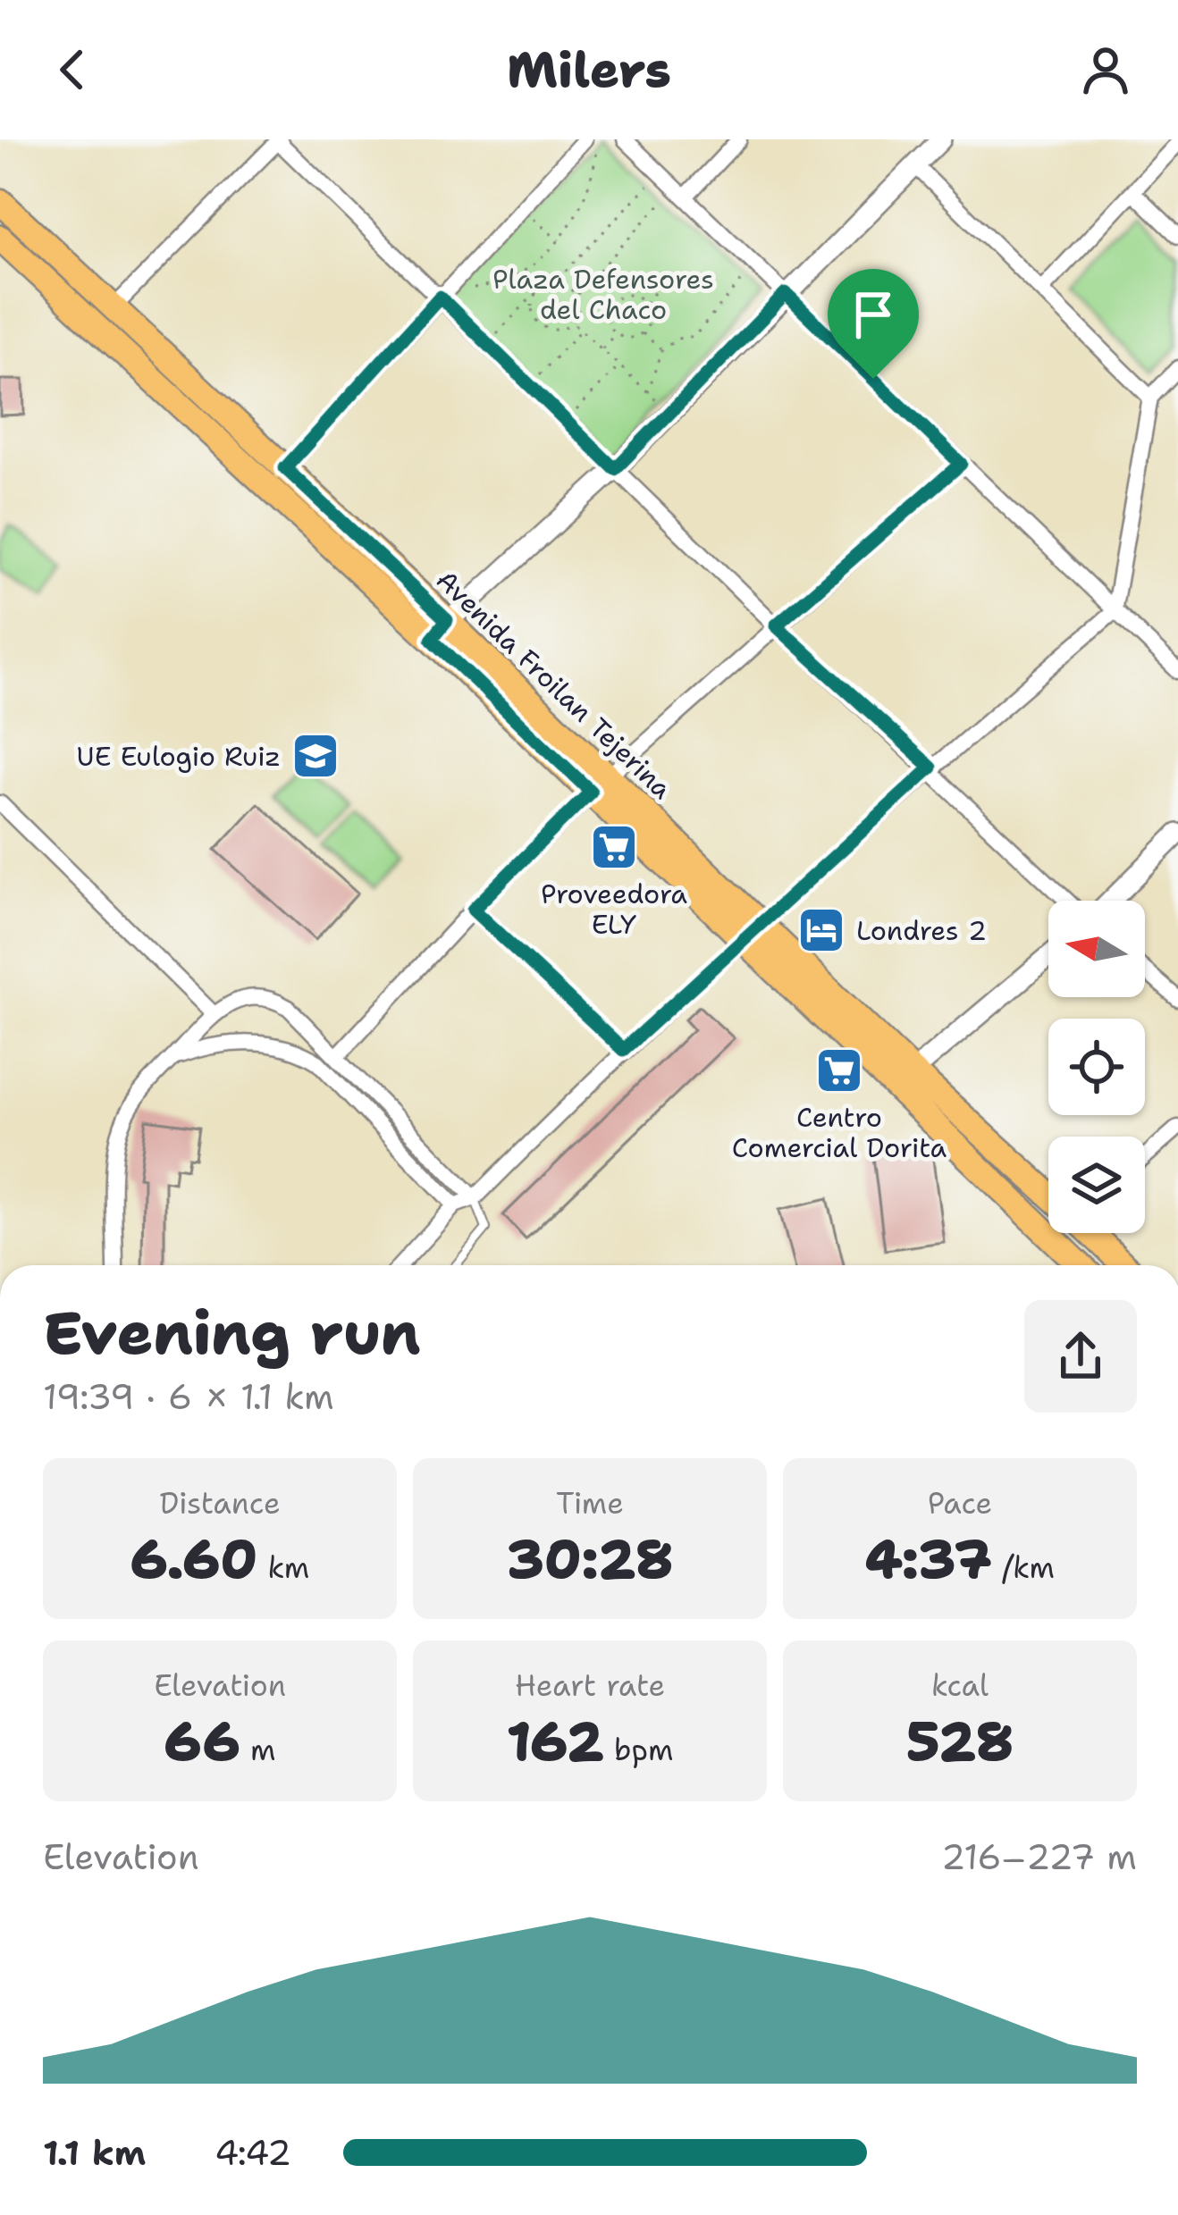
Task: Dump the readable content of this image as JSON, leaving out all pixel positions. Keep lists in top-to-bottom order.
{
  "streets": {
    "main road": ["Avenida Froilan Tejerina"]
  },
  "parks": ["Plaza Defensores del Chaco"],
  "places": {
    "school or university": ["UE Eulogio Ruiz"],
    "supermarket": ["Proveedora ELY", "Centro Comercial Dorita"],
    "hotel": ["Londres 2"]
  },
  "north": "left",
  "page": {
    "header": "Milers",
    "heading": ["Evening run", "19:39 · 6 × 1.1 km"],
    "stats": [
      ["Distance", "6.60 km"],
      ["Time", "30:28"],
      ["Pace", "4:37 /km"],
      ["Elevation", "66 m"],
      ["Heart rate", "162 bpm"],
      ["kcal", "528"]
    ],
    "chart": ["Elevation", "216–227 m"],
    "list": [
      {
        "name": "1.1 km",
        "note": "4:42"
      }
    ]
  }
}
